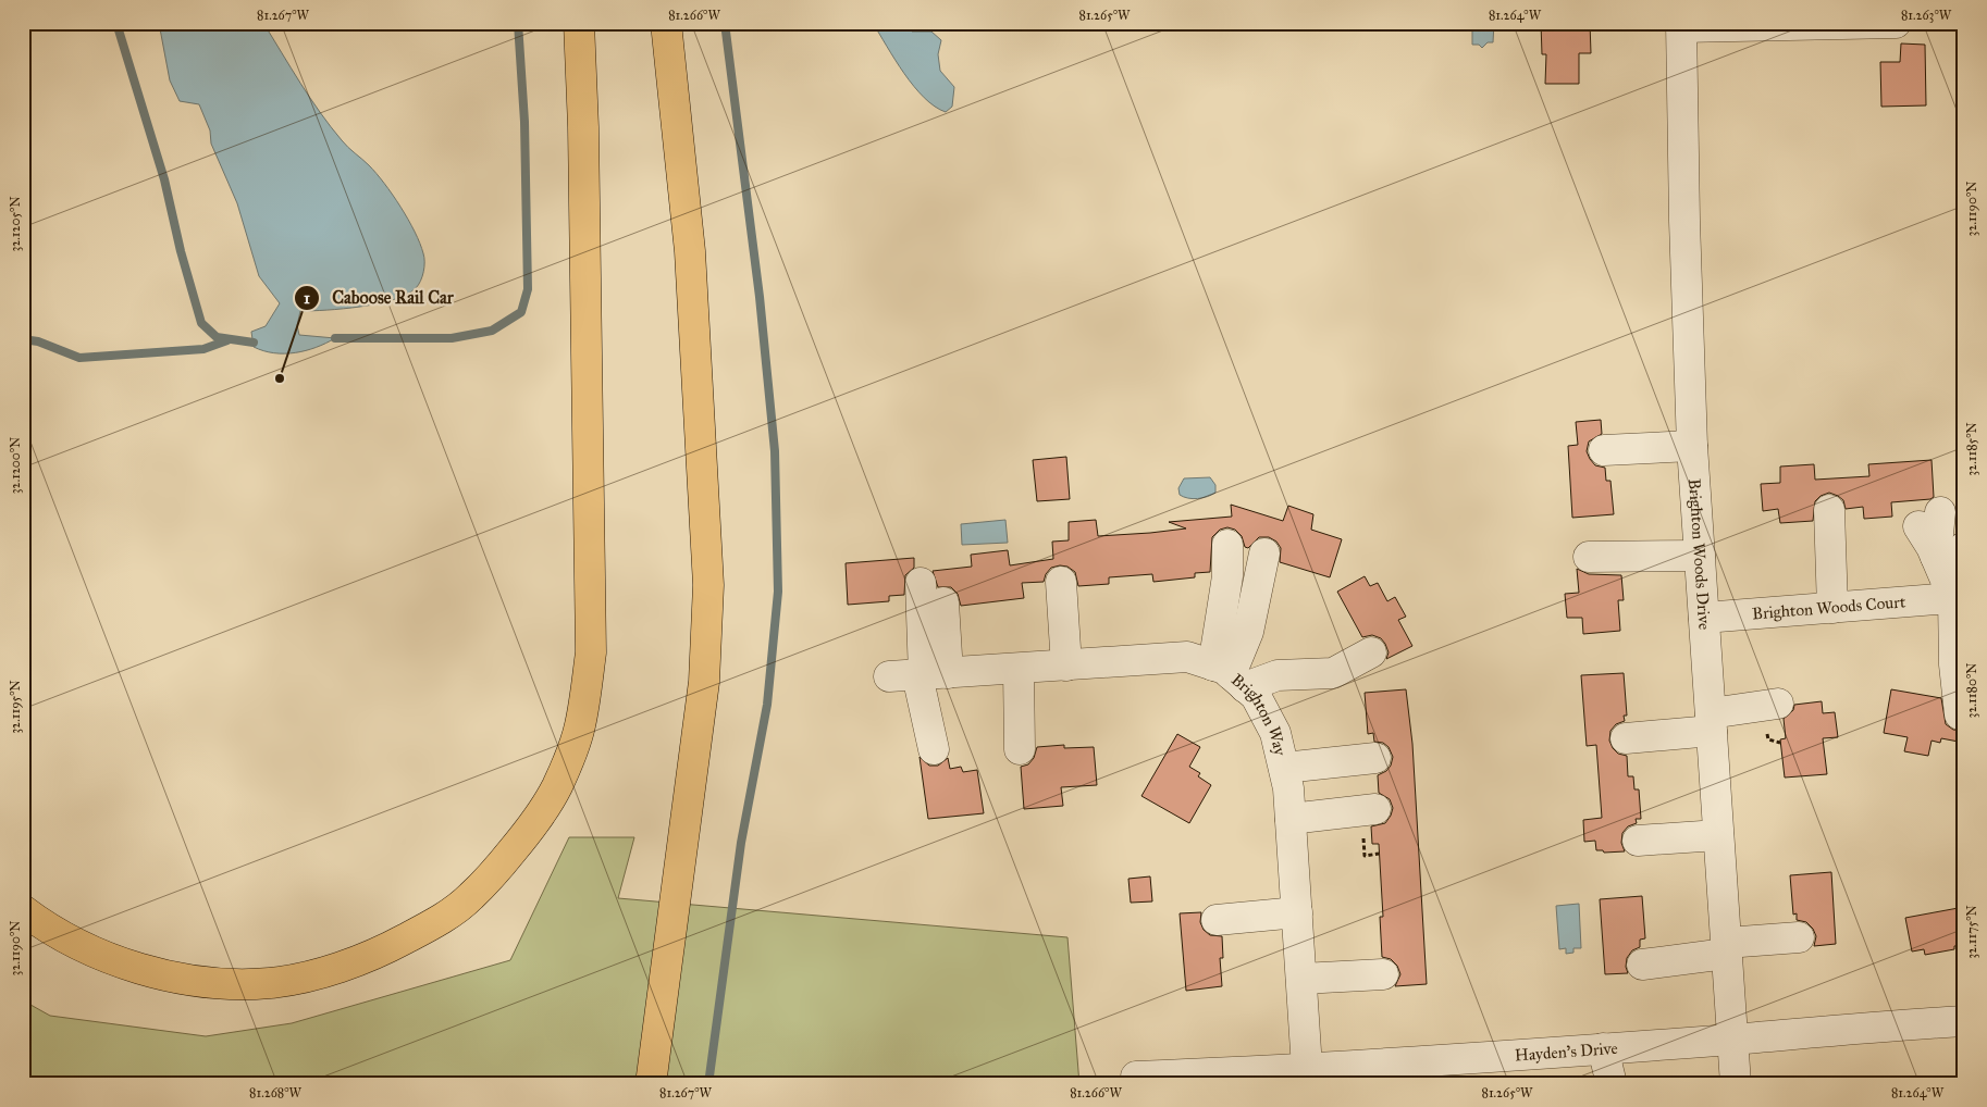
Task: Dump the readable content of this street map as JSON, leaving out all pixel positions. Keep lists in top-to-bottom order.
{
  "streets": {
    "street": [
      "Brighton Woods Drive",
      "Brighton Woods Court",
      "Brighton Way",
      "Hayden's Drive"
    ]
  },
  "crossings": [
    ["Brighton Woods Drive", "Brighton Woods Court"],
    ["Brighton Woods Drive", "Hayden's Drive"],
    ["Brighton Way", "Hayden's Drive"]
  ],
  "places": ["Caboose Rail Car"],
  "coordinates": [
    "81.267°W",
    "81.266°W",
    "81.265°W",
    "81.264°W",
    "81.263°W",
    "32.1190°N",
    "32.1205°N",
    "32.1185°N",
    "32.1200°N",
    "32.1180°N",
    "32.1195°N",
    "32.1175°N",
    "81.268°W"
  ]
}
